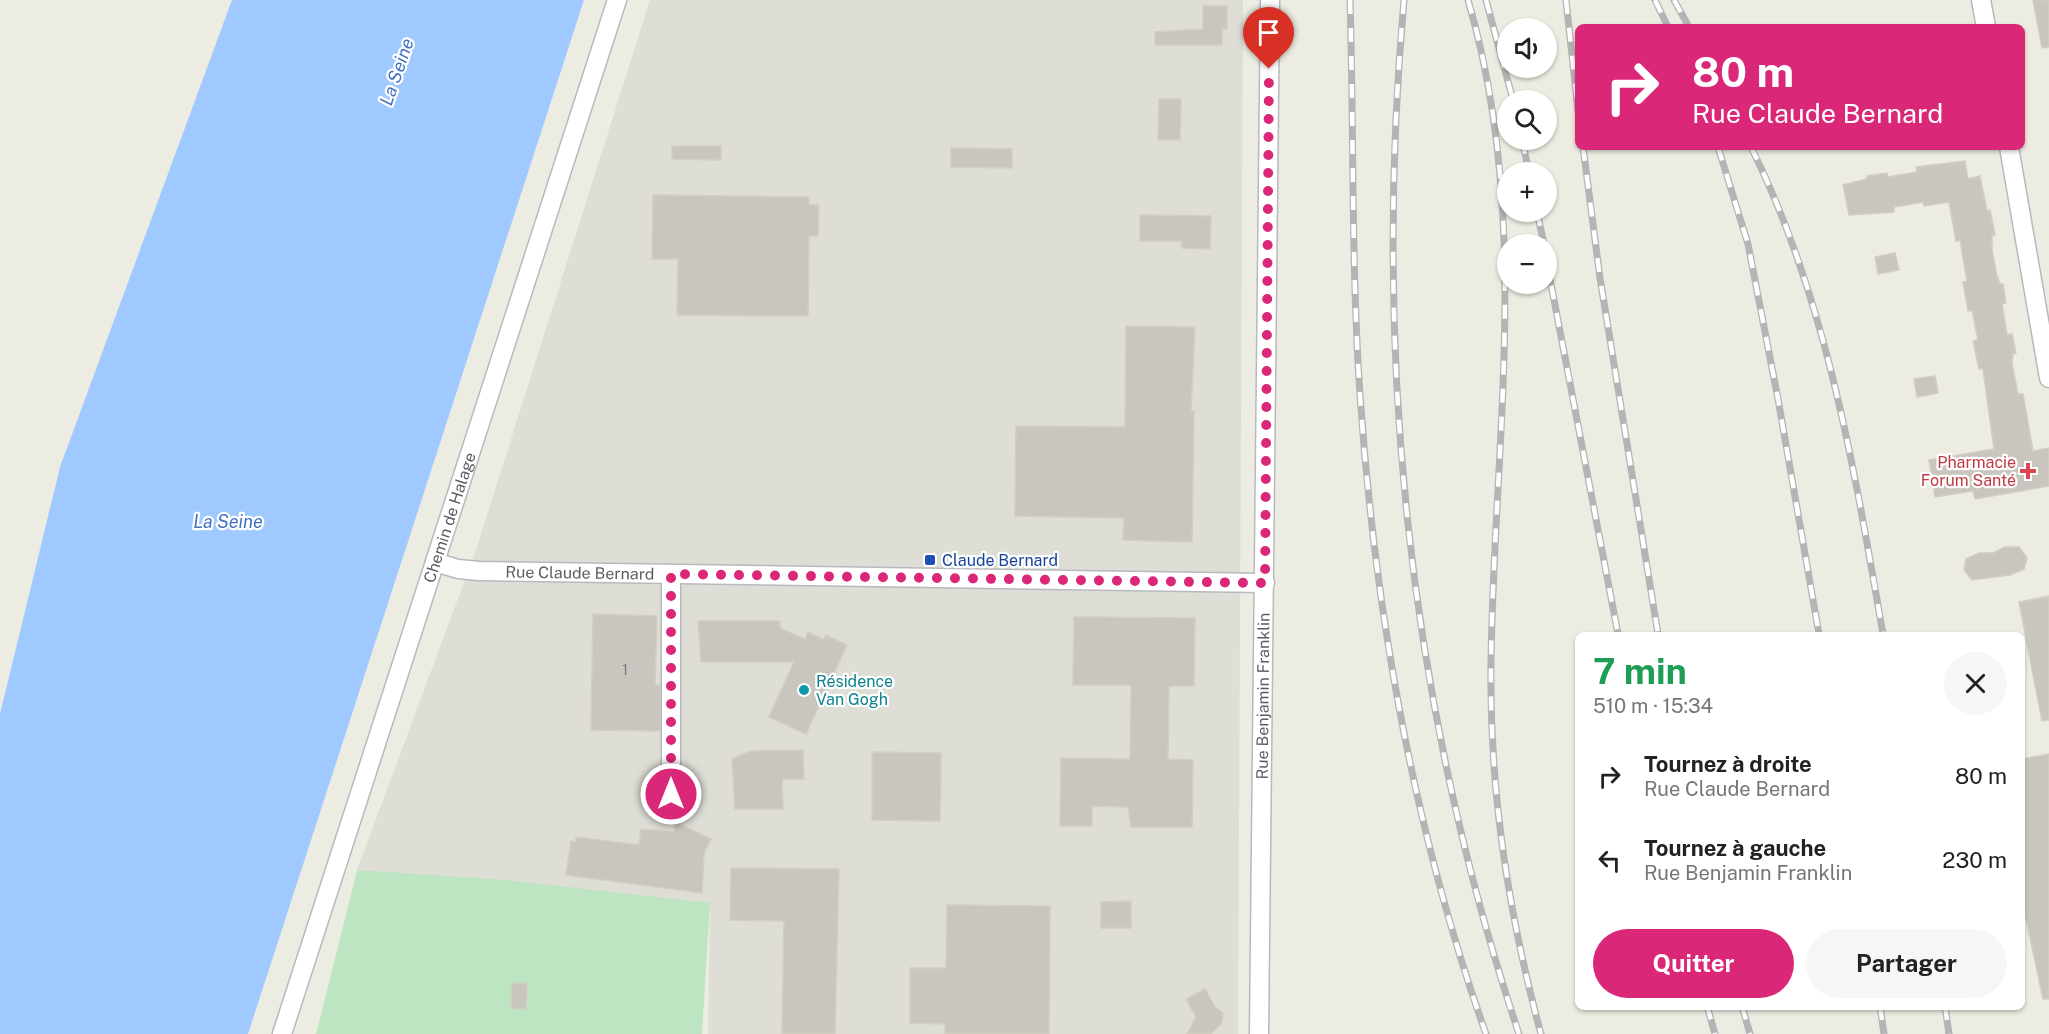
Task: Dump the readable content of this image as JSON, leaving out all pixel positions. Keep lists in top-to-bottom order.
{
  "streets": {
    "street": ["Chemin de Halage", "Rue Claude Bernard", "Rue Benjamin Franklin"]
  },
  "crossings": [
    ["Chemin de Halage", "Rue Claude Bernard"],
    ["Rue Claude Bernard", "Rue Benjamin Franklin"]
  ],
  "water": ["La Seine"],
  "places": {
    "health": ["Pharmacie Forum Santé"],
    "transit": ["Claude Bernard"],
    "other": ["Résidence Van Gogh"]
  },
  "house_numbers": ["1"],
  "page": {
    "map_buttons": ["+", "−"],
    "turn": ["80 m", "Rue Claude Bernard"],
    "heading": ["7 min", "510 m · 15:34"],
    "list": [
      {
        "name": "Tournez à droite",
        "note": "Rue Claude Bernard",
        "value": "80 m"
      },
      {
        "name": "Tournez à gauche",
        "note": "Rue Benjamin Franklin",
        "value": "230 m"
      }
    ],
    "buttons": ["Quitter", "Partager"]
  }
}
